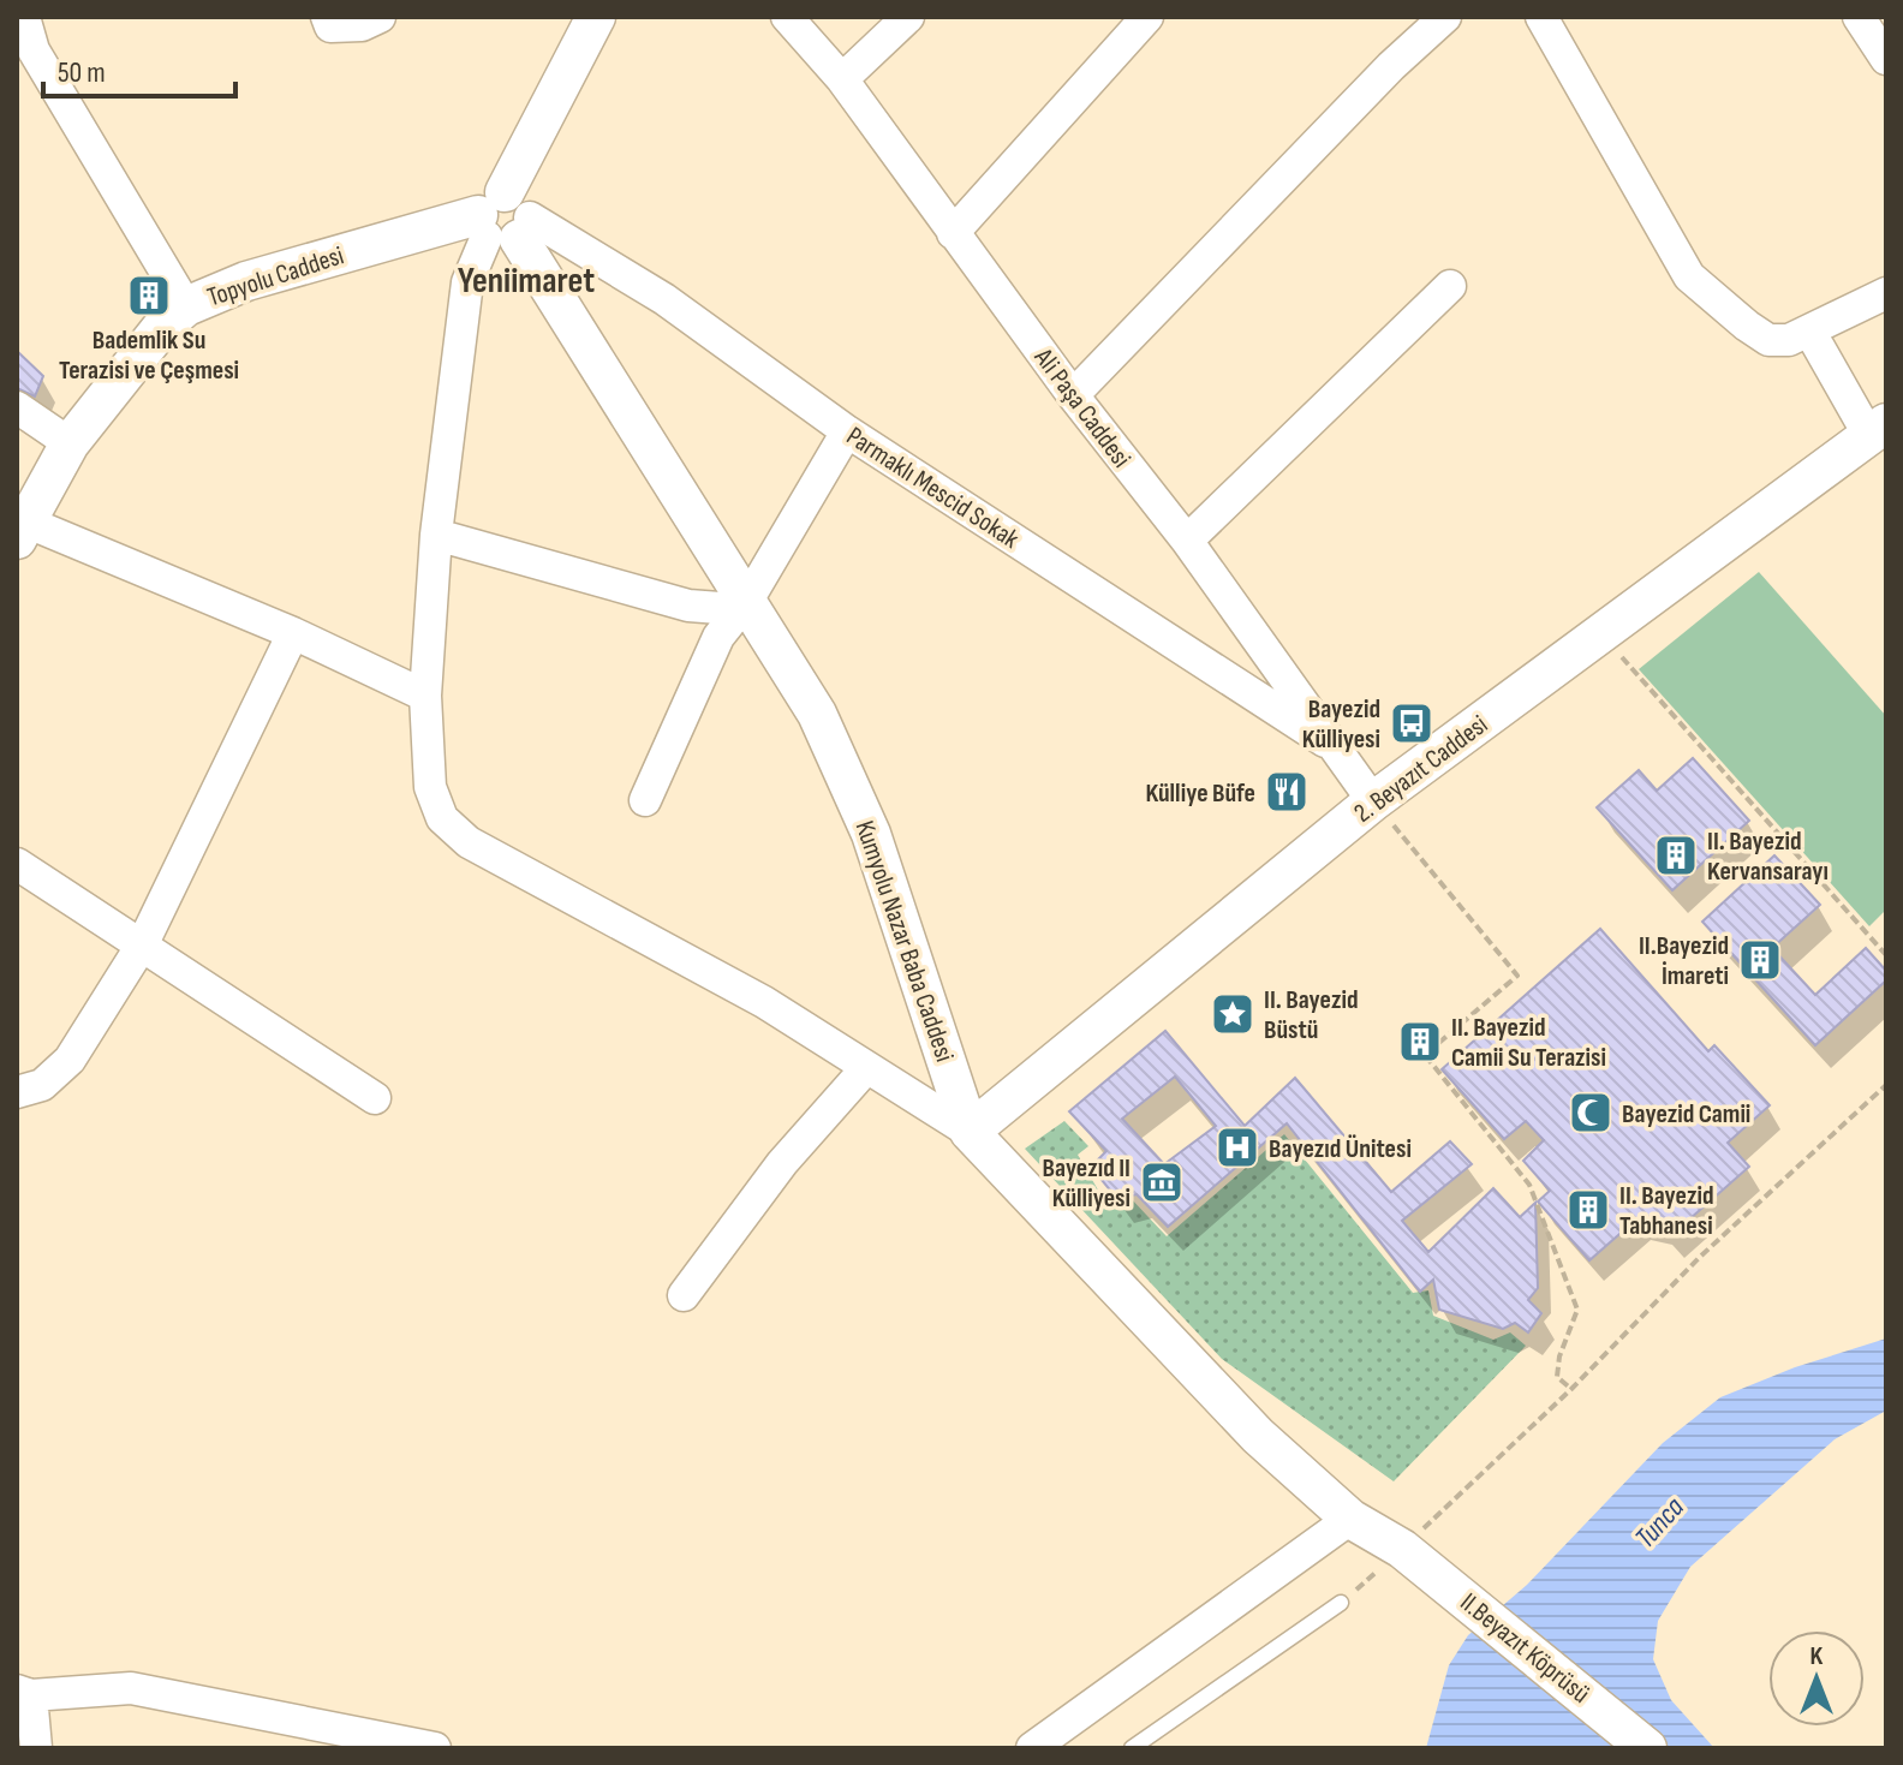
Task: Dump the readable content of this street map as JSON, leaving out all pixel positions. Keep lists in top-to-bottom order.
{
  "streets": {
    "street": [
      "Topyolu Caddesi",
      "Ali Paşa Caddesi",
      "Parmaklı Mescid Sokak",
      "2. Beyazıt Caddesi",
      "Kumyolu Nazar Baba Caddesi",
      "II.Beyazıt Köprüsü"
    ]
  },
  "crossings": [
    ["Topyolu Caddesi", "Parmaklı Mescid Sokak"],
    ["Topyolu Caddesi", "Kumyolu Nazar Baba Caddesi"],
    ["Ali Paşa Caddesi", "Parmaklı Mescid Sokak"],
    ["Ali Paşa Caddesi", "2. Beyazıt Caddesi"],
    ["Parmaklı Mescid Sokak", "Kumyolu Nazar Baba Caddesi"],
    ["2. Beyazıt Caddesi", "Kumyolu Nazar Baba Caddesi"],
    ["Kumyolu Nazar Baba Caddesi", "II.Beyazıt Köprüsü"]
  ],
  "districts": ["Yeniimaret"],
  "water": ["Tunca"],
  "places": {
    "building": [
      "Bademlik Su Terazisi ve Çeşmesi",
      "II. Bayezid Kervansarayı",
      "II.Bayezid İmareti",
      "II. Bayezid Camii Su Terazisi",
      "II. Bayezid Tabhanesi"
    ],
    "bus stop": ["Bayezid Külliyesi"],
    "restaurant": ["Külliye Büfe"],
    "place": ["II. Bayezid Büstü"],
    "mosque": ["Bayezid Camii"],
    "hospital": ["Bayezıd Ünitesi"],
    "museum": ["Bayezıd II Külliyesi"]
  },
  "scale_bar": "50 m",
  "north": "top"
}
